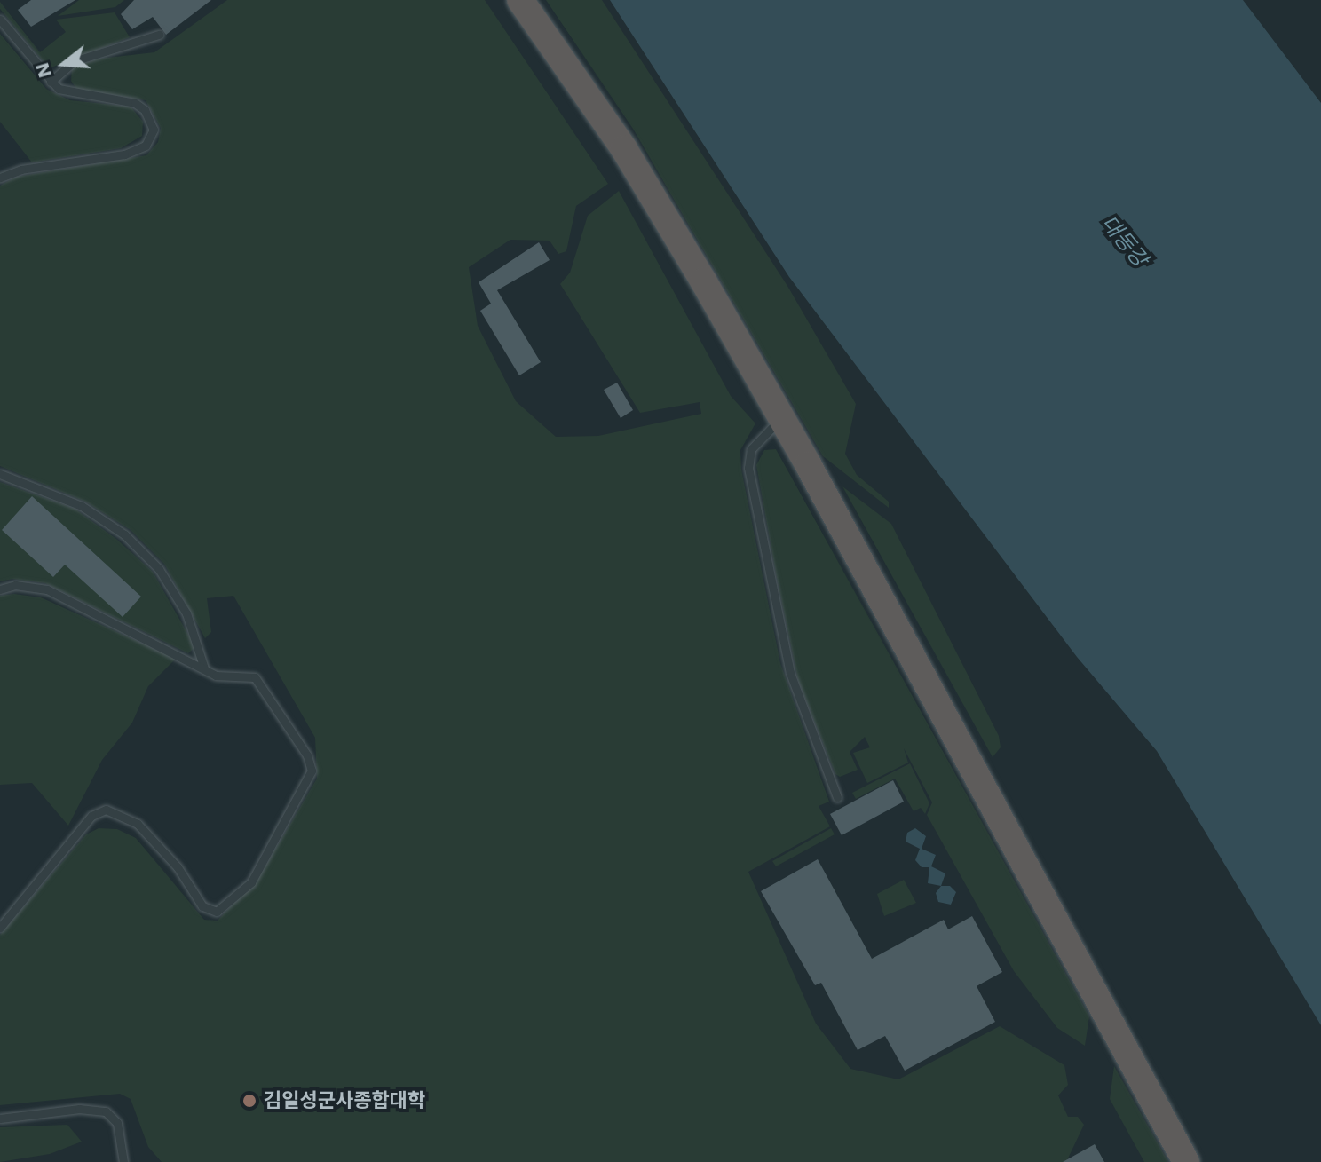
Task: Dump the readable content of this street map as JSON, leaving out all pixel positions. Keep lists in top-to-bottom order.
{
  "water": ["대동강"],
  "places": ["김일성군사종합대학"],
  "north": "left"
}
